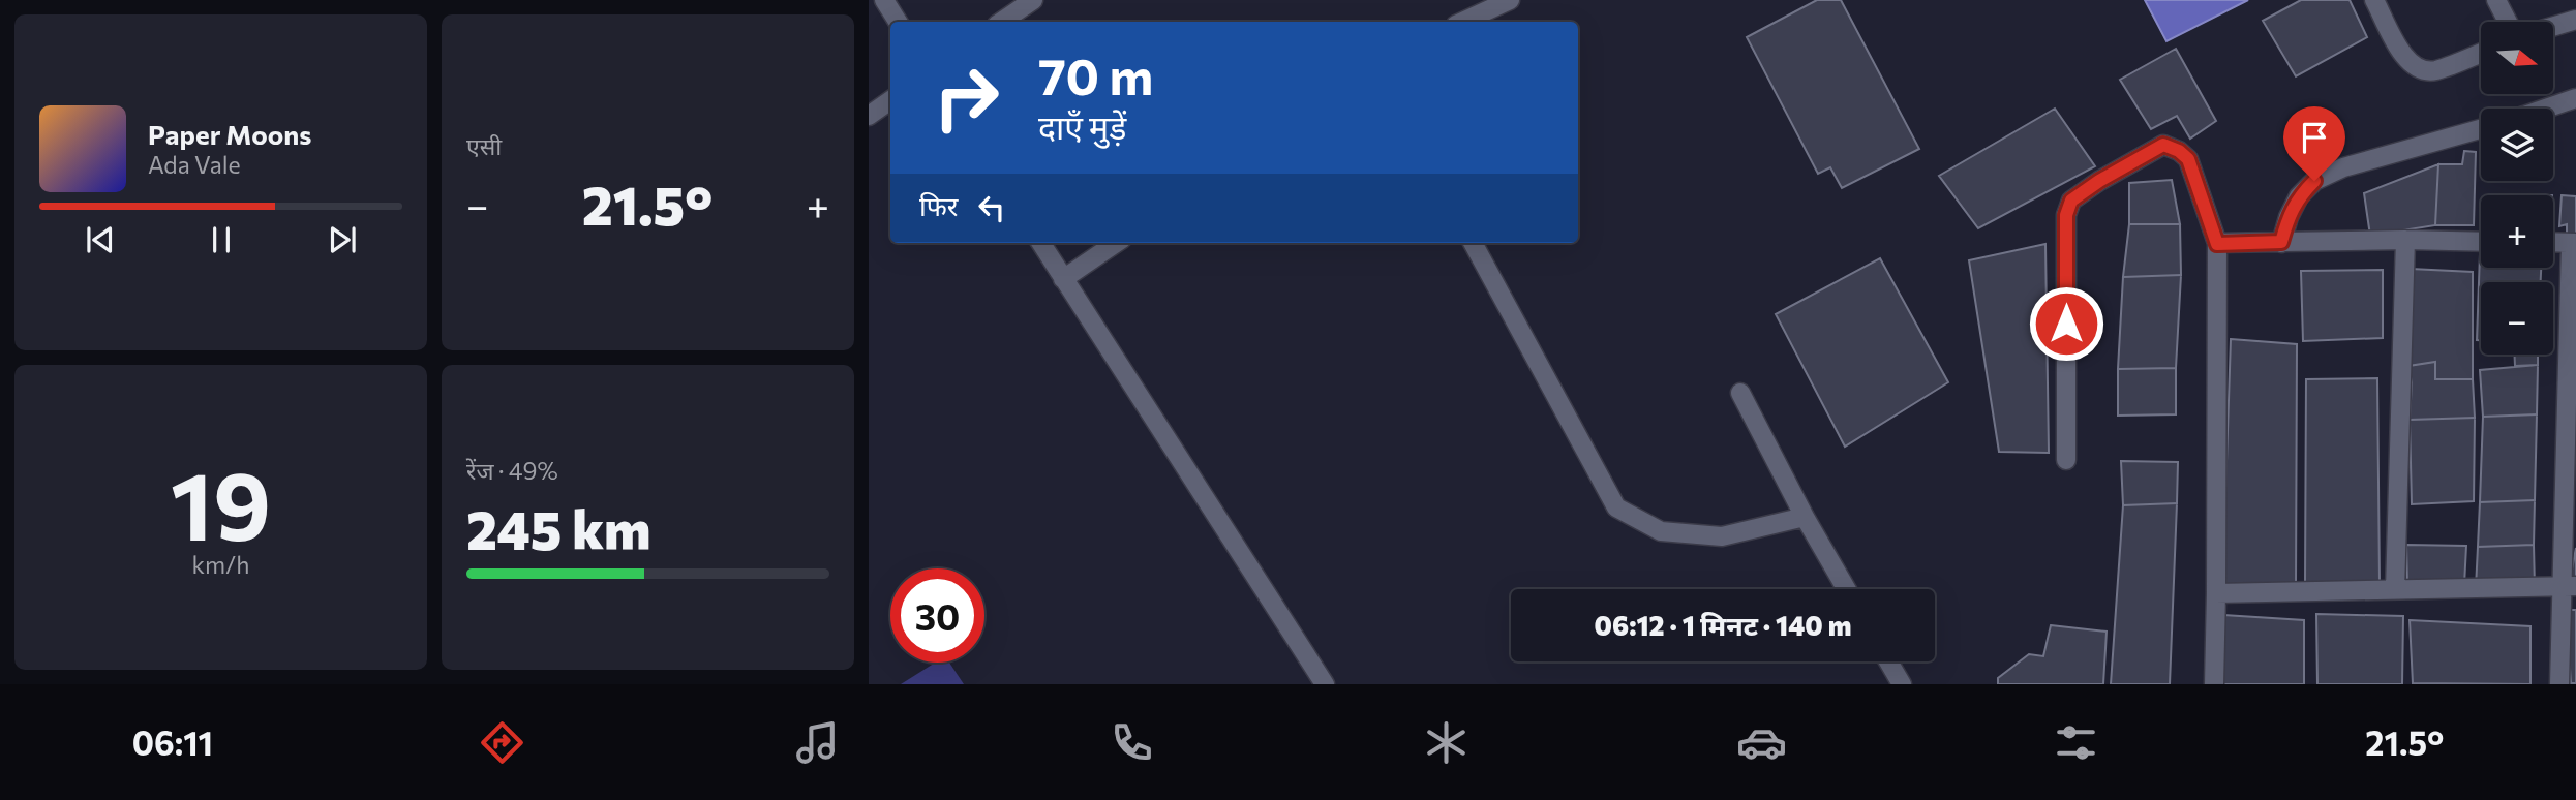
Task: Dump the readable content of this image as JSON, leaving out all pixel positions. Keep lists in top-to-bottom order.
{
  "north": "right",
  "page": {
    "tile": [
      "एसी",
      ["19", "km/h"],
      ["रेंज · 49%", "245 km"]
    ],
    "map_buttons": ["+", "−"],
    "turn": ["70 m", "दाएँ मुड़ें"],
    "song": ["Paper Moons", "Ada Vale"],
    "then": "फिर",
    "heat": ["−", "21.5°", "+"],
    "limit": "30",
    "trip": "06:12 · 1 मिनट · 140 m",
    "tabs": ["06:11", "21.5°"]
  }
}
